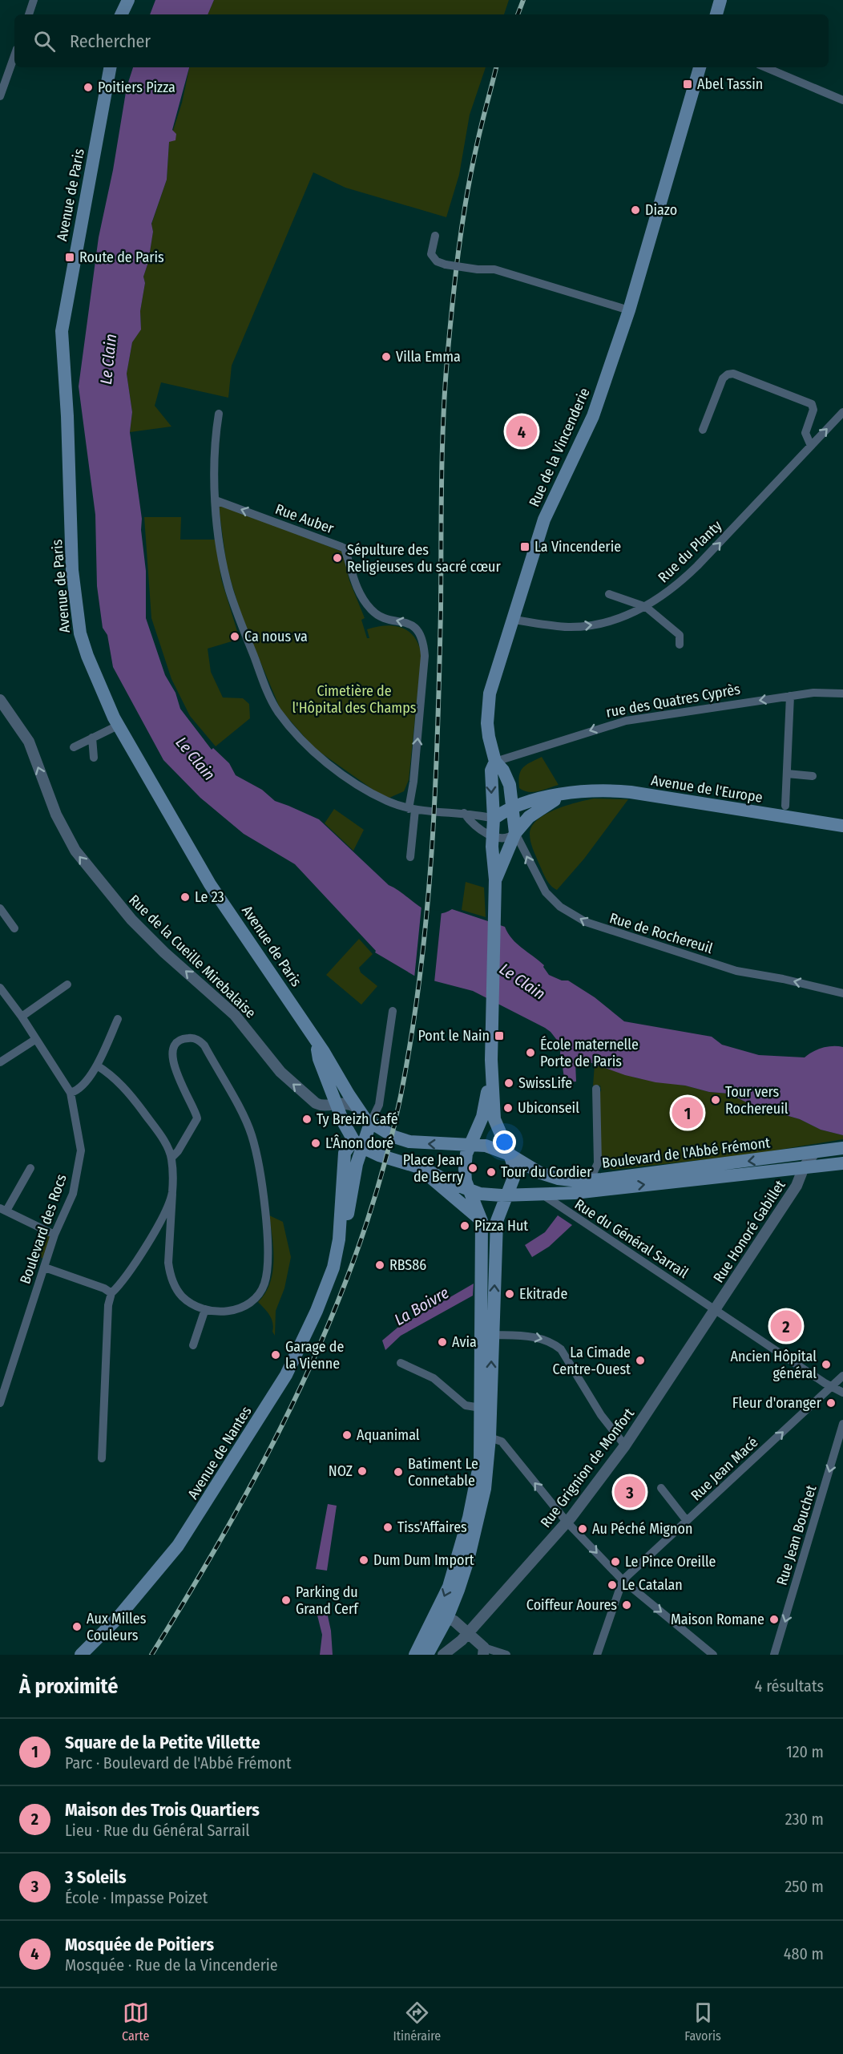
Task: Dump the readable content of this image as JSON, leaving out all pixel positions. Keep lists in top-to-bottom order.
{
  "streets": {
    "main road": [
      "Avenue de Paris",
      "Rue de la Vincenderie",
      "Avenue de l'Europe",
      "Boulevard de l'Abbé Frémont",
      "Avenue de Nantes"
    ],
    "street": [
      "Rue Auber",
      "Rue du Planty",
      "rue des Quatres Cyprès",
      "Rue de Rochereuil",
      "Rue de la Cueille Mirebalaise",
      "Boulevard des Rocs",
      "Rue Honoré Gabillet",
      "Rue du Général Sarrail",
      "Rue Grignion de Monfort",
      "Rue Jean Macé",
      "Rue Jean Bouchet"
    ]
  },
  "crossings": [
    ["Avenue de Paris", "Rue de la Cueille Mirebalaise"],
    ["Avenue de Paris", "Boulevard de l'Abbé Frémont"],
    ["Avenue de Paris", "Avenue de Nantes"],
    ["Rue de la Vincenderie", "Rue du Planty"],
    ["Rue de la Vincenderie", "rue des Quatres Cyprès"],
    ["Rue de la Vincenderie", "Avenue de l'Europe"],
    ["Rue de la Vincenderie", "Rue de Rochereuil"],
    ["Avenue de l'Europe", "Rue de Rochereuil"],
    ["Boulevard de l'Abbé Frémont", "Rue Honoré Gabillet"],
    ["Boulevard de l'Abbé Frémont", "Rue du Général Sarrail"],
    ["Rue Honoré Gabillet", "Rue du Général Sarrail"],
    ["Rue Honoré Gabillet", "Rue Grignion de Monfort"],
    ["Rue du Général Sarrail", "Rue Grignion de Monfort"],
    ["Rue du Général Sarrail", "Rue Jean Macé"]
  ],
  "one_way": [
    "Rue du Planty",
    "rue des Quatres Cyprès",
    "Rue de Rochereuil",
    "Rue de la Cueille Mirebalaise",
    "Rue Jean Macé",
    "Rue Jean Bouchet"
  ],
  "water": ["Le Clain", "La Boivre"],
  "parks": ["Cimetière de l'Hôpital des Champs"],
  "places": {
    "transit": [
      "Abel Tassin",
      "Route de Paris",
      "La Vincenderie",
      "Pont le Nain"
    ],
    "other": [
      "Poitiers Pizza",
      "Diazo",
      "Villa Emma",
      "Sépulture des Religieuses du sacré cœur",
      "Ca nous va",
      "Le 23",
      "École maternelle Porte de Paris",
      "SwissLife",
      "Tour vers Rochereuil",
      "Ubiconseil",
      "Ty Breizh Café",
      "L'Ânon doré",
      "Place Jean de Berry",
      "Tour du Cordier",
      "Pizza Hut",
      "RBS86",
      "Ekitrade",
      "Avia",
      "Garage de la Vienne",
      "La Cimade Centre-Ouest",
      "Ancien Hôpital général",
      "Fleur d'oranger",
      "Aquanimal",
      "NOZ",
      "Batiment Le Connetable",
      "Tiss'Affaires",
      "Au Péché Mignon",
      "Dum Dum Import",
      "Le Pince Oreille",
      "Le Catalan",
      "Parking du Grand Cerf",
      "Coiffeur Aoures",
      "Maison Romane",
      "Aux Milles Couleurs"
    ]
  },
  "page": {
    "search": "Rechercher",
    "pins": [
      "4",
      "1",
      "2",
      "3"
    ],
    "heading": ["À proximité", "4 résultats"],
    "list": [
      {
        "mark": "1",
        "name": "Square de la Petite Villette",
        "note": "Parc · Boulevard de l'Abbé Frémont",
        "value": "120 m"
      },
      {
        "mark": "2",
        "name": "Maison des Trois Quartiers",
        "note": "Lieu · Rue du Général Sarrail",
        "value": "230 m"
      },
      {
        "mark": "3",
        "name": "3 Soleils",
        "note": "École · Impasse Poizet",
        "value": "250 m"
      },
      {
        "mark": "4",
        "name": "Mosquée de Poitiers",
        "note": "Mosquée · Rue de la Vincenderie",
        "value": "480 m"
      }
    ],
    "nav": ["Carte", "Itinéraire", "Favoris"]
  }
}
